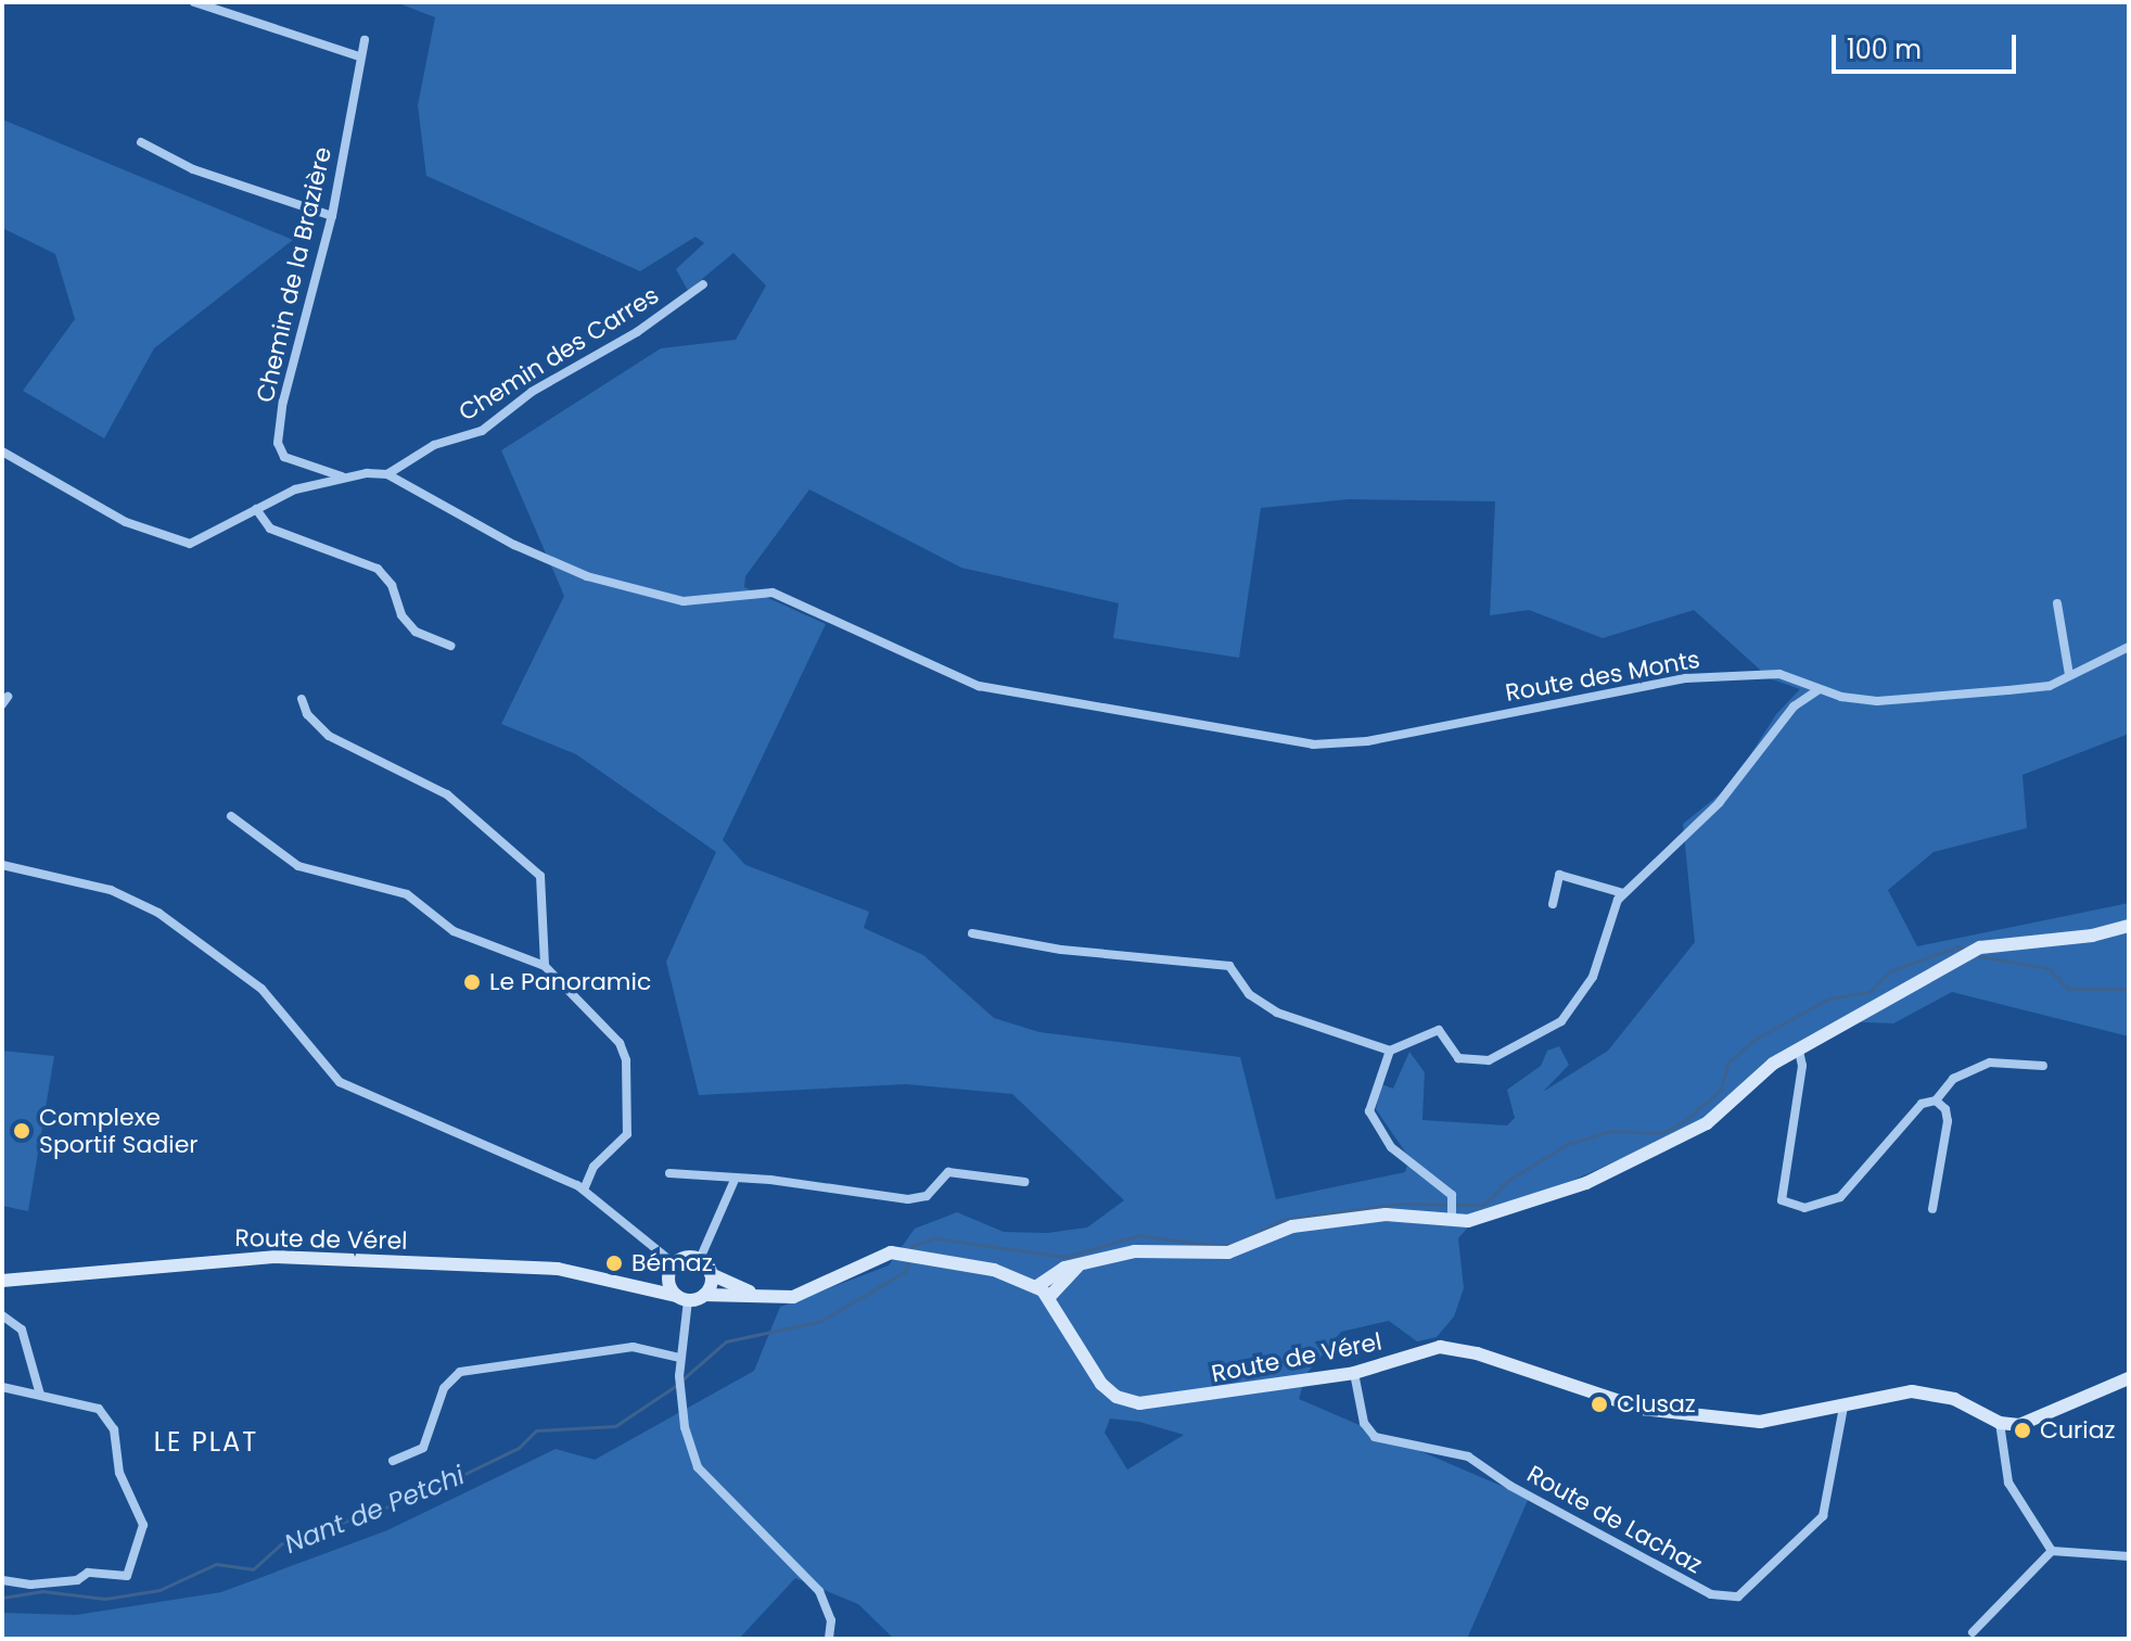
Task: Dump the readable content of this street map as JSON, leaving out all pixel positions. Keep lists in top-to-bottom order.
{
  "streets": {
    "street": [
      "Chemin de la Brazière",
      "Chemin des Carres",
      "Route des Monts",
      "Route de Vérel",
      "Route de Lachaz"
    ]
  },
  "crossings": [
    ["Chemin des Carres", "Route des Monts"],
    ["Route de Vérel", "Route de Lachaz"]
  ],
  "districts": ["LE PLAT"],
  "water": ["Nant de Petchi"],
  "places": [
    "Le Panoramic",
    "Complexe Sportif Sadier",
    "Bémaz",
    "Clusaz",
    "Curiaz"
  ],
  "scale_bar": "100 m"
}
